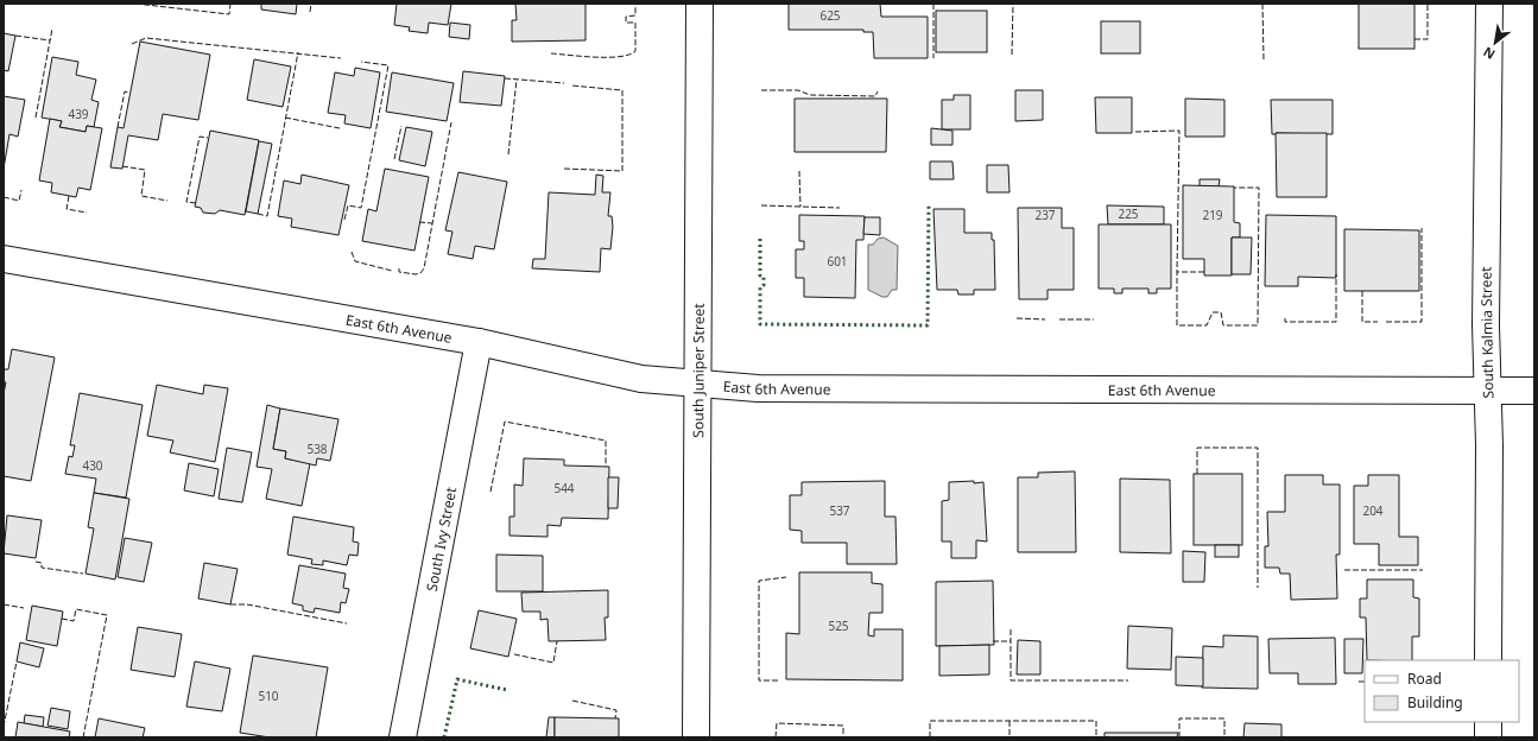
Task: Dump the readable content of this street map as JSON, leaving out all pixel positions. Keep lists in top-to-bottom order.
{
  "streets": {
    "street": [
      "East 6th Avenue",
      "South Kalmia Street",
      "South Juniper Street",
      "South Ivy Street"
    ]
  },
  "crossings": [
    ["East 6th Avenue", "South Kalmia Street"],
    ["East 6th Avenue", "South Juniper Street"],
    ["East 6th Avenue", "South Ivy Street"]
  ],
  "house_numbers": [
    "625",
    "439",
    "225",
    "237",
    "219",
    "601",
    "538",
    "430",
    "544",
    "537",
    "204",
    "525",
    "510"
  ],
  "legend": ["Road", "Building"],
  "north": "bottom left"
}
